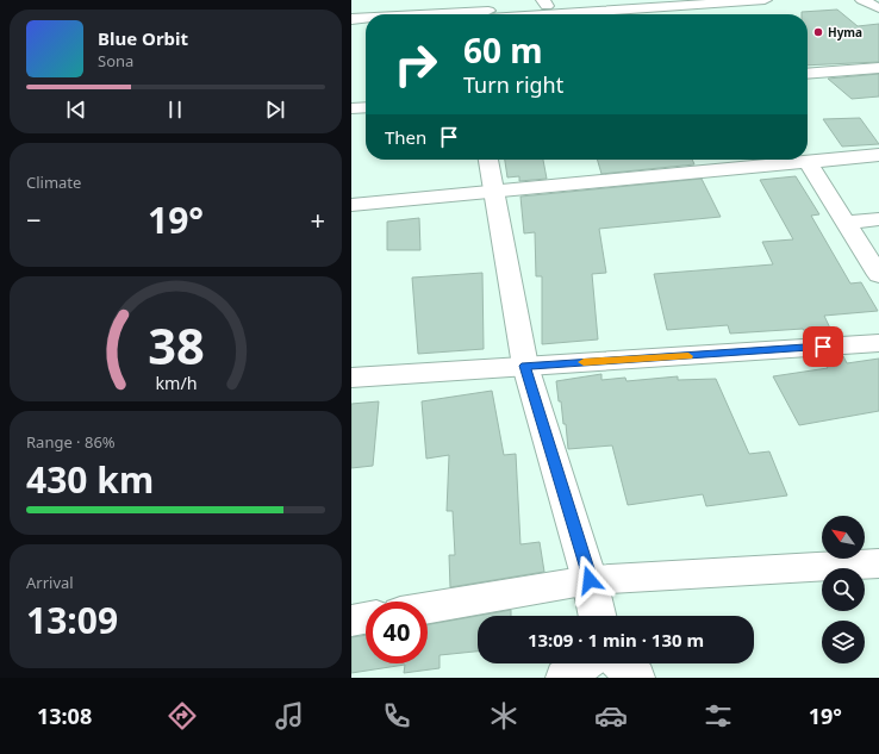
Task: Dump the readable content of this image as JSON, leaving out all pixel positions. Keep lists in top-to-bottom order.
{
  "places": ["Hyma"],
  "north": "top left",
  "page": {
    "turn": ["60 m", "Turn right"],
    "song": ["Blue Orbit", "Sona"],
    "then": "Then",
    "tile": [
      "Climate",
      ["Range · 86%", "430 km"],
      ["Arrival", "13:09"]
    ],
    "heat": ["−", "19°", "+"],
    "limit": "40",
    "trip": "13:09 · 1 min · 130 m",
    "tabs": ["13:08", "19°"],
    "gauge": ["38", "km/h"]
  }
}
